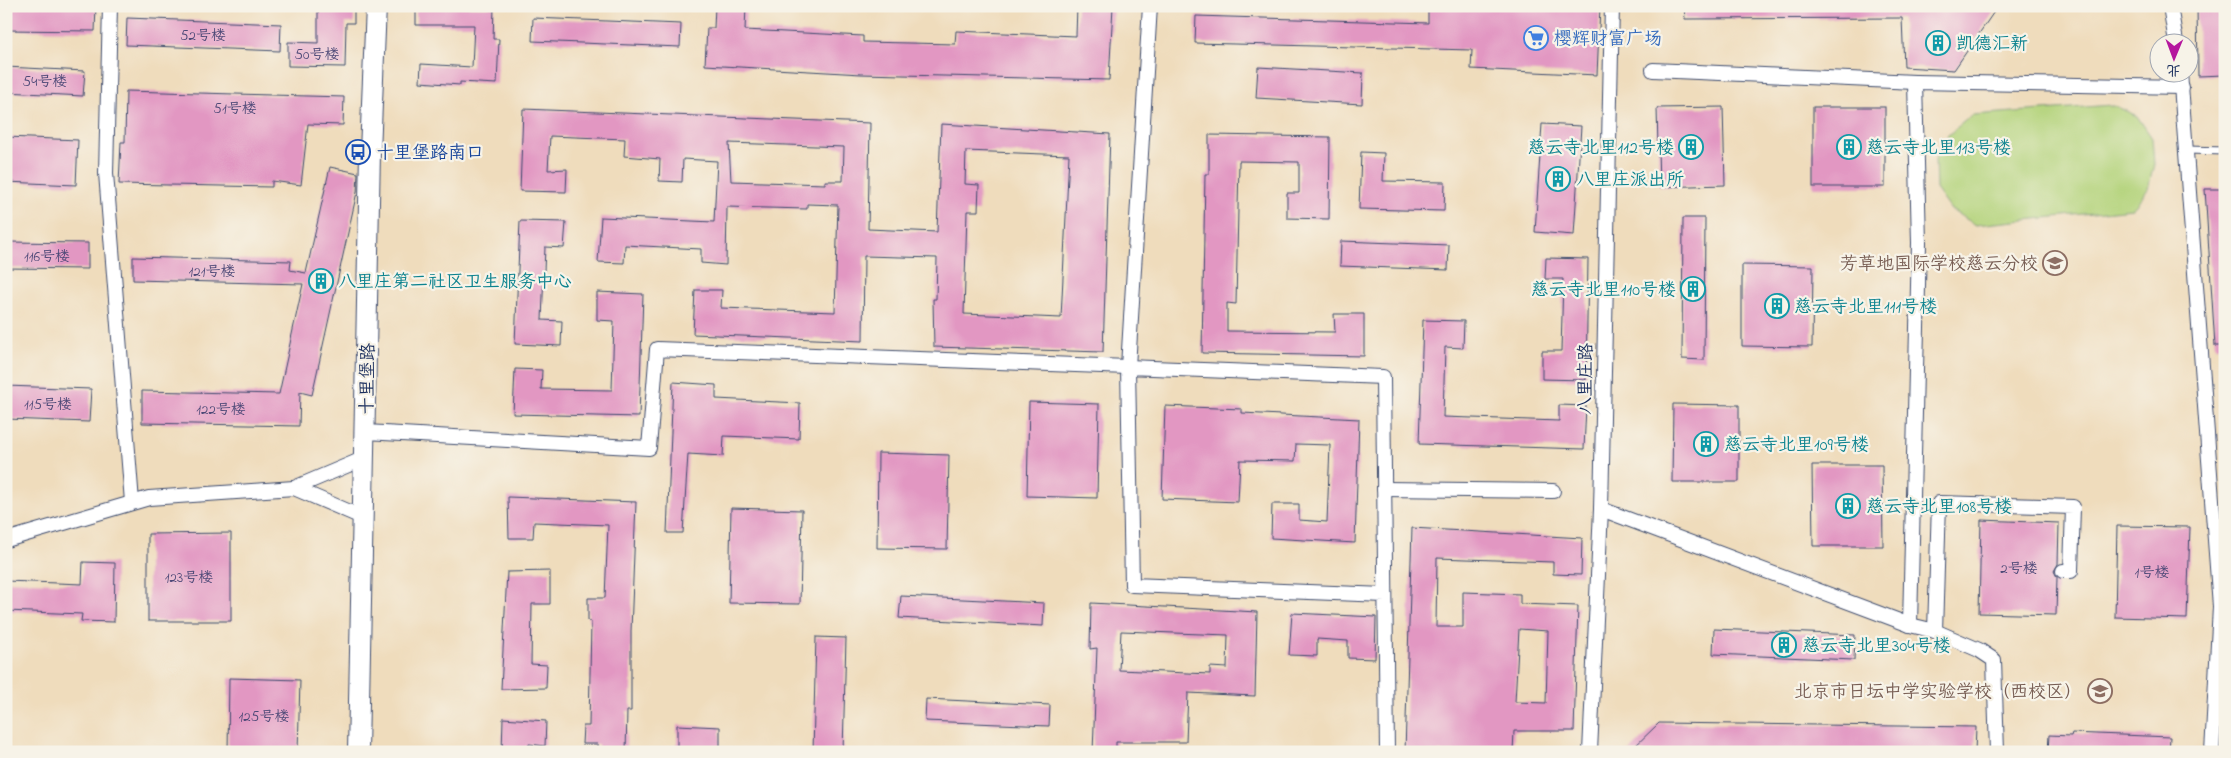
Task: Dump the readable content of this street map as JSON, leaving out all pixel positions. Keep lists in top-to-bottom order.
{
  "streets": {
    "street": ["十里堡路", "八里庄路"]
  },
  "places": {
    "supermarket": ["樱辉财富广场"],
    "building": [
      "凯德汇新",
      "慈云寺北里112号楼",
      "慈云寺北里113号楼",
      "八里庄派出所",
      "八里庄第二社区卫生服务中心",
      "慈云寺北里110号楼",
      "慈云寺北里111号楼",
      "慈云寺北里109号楼",
      "慈云寺北里108号楼",
      "慈云寺北里304号楼"
    ],
    "bus stop": ["十里堡路南口"],
    "school or university": ["芳草地国际学校慈云分校", "北京市日坛中学实验学校（西校区）"]
  },
  "house_numbers": [
    "52号楼",
    "50号楼",
    "54号楼",
    "51号楼",
    "116号楼",
    "121号楼",
    "115号楼",
    "122号楼",
    "2号楼",
    "1号楼",
    "123号楼",
    "125号楼"
  ],
  "north": "bottom"
}
